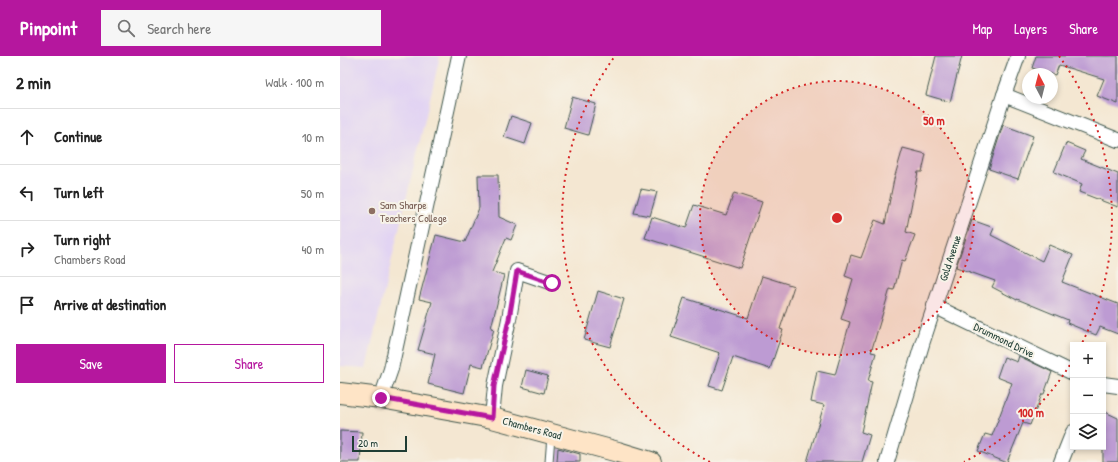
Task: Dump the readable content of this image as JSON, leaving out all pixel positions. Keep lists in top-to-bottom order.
{
  "streets": {
    "street": ["Gold Avenue", "Drummond Drive", "Chambers Road"]
  },
  "crossings": [
    ["Gold Avenue", "Drummond Drive"]
  ],
  "places": ["Sam Sharpe Teachers College"],
  "scale_bar": "20 m",
  "north": "top",
  "page": {
    "header": "Pinpoint",
    "search": "Search here",
    "nav": ["Map", "Layers", "Share"],
    "heading": ["2 min", "Walk · 100 m"],
    "list": [
      ["Continue", "10 m"],
      ["Turn left", "50 m"],
      ["Turn right", "Chambers Road", "40 m"],
      "Arrive at destination"
    ],
    "buttons": ["Save", "Share"],
    "map_buttons": ["+", "−"],
    "scale": "20 m"
  },
  "rings": ["50 m", "100 m"]
}
